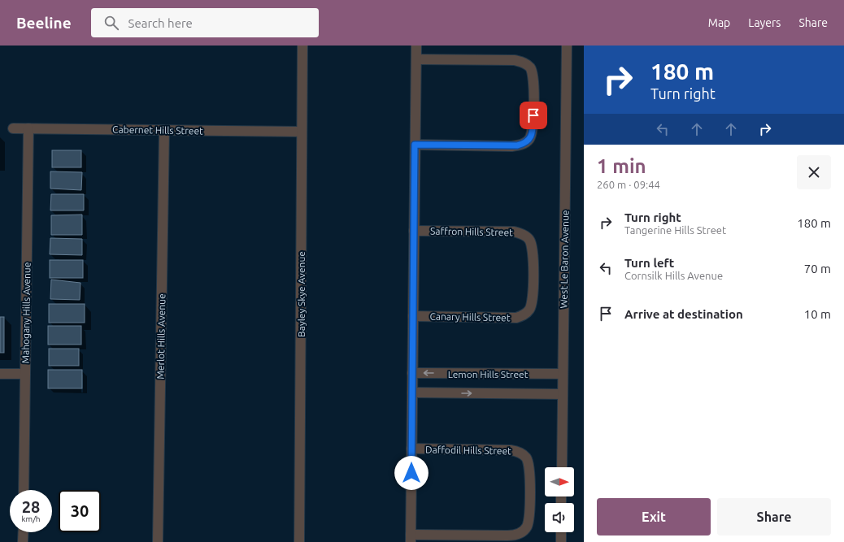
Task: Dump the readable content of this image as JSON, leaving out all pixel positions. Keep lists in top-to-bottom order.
{
  "streets": {
    "street": [
      "Cabernet Hills Street",
      "Saffron Hills Street",
      "West Le Baron Avenue",
      "Bayley Skye Avenue",
      "Mahogany Hills Avenue",
      "Canary Hills Street",
      "Merlot Hills Avenue",
      "Lemon Hills Street",
      "Daffodil Hills Street"
    ]
  },
  "crossings": [
    ["Cabernet Hills Street", "Bayley Skye Avenue"],
    ["Cabernet Hills Street", "Mahogany Hills Avenue"],
    ["Cabernet Hills Street", "Merlot Hills Avenue"],
    ["Saffron Hills Street", "Canary Hills Street"],
    ["West Le Baron Avenue", "Lemon Hills Street"]
  ],
  "north": "right",
  "page": {
    "header": "Beeline",
    "search": "Search here",
    "nav": ["Map", "Layers", "Share"],
    "turn": ["180 m", "Turn right"],
    "heading": ["1 min", "260 m · 09:44"],
    "list": [
      {
        "name": "Turn right",
        "note": "Tangerine Hills Street",
        "value": "180 m"
      },
      {
        "name": "Turn left",
        "note": "Cornsilk Hills Avenue",
        "value": "70 m"
      },
      {
        "name": "Arrive at destination",
        "value": "10 m"
      }
    ],
    "speed": "28 km/h",
    "limit": "30",
    "buttons": ["Exit", "Share"]
  }
}
